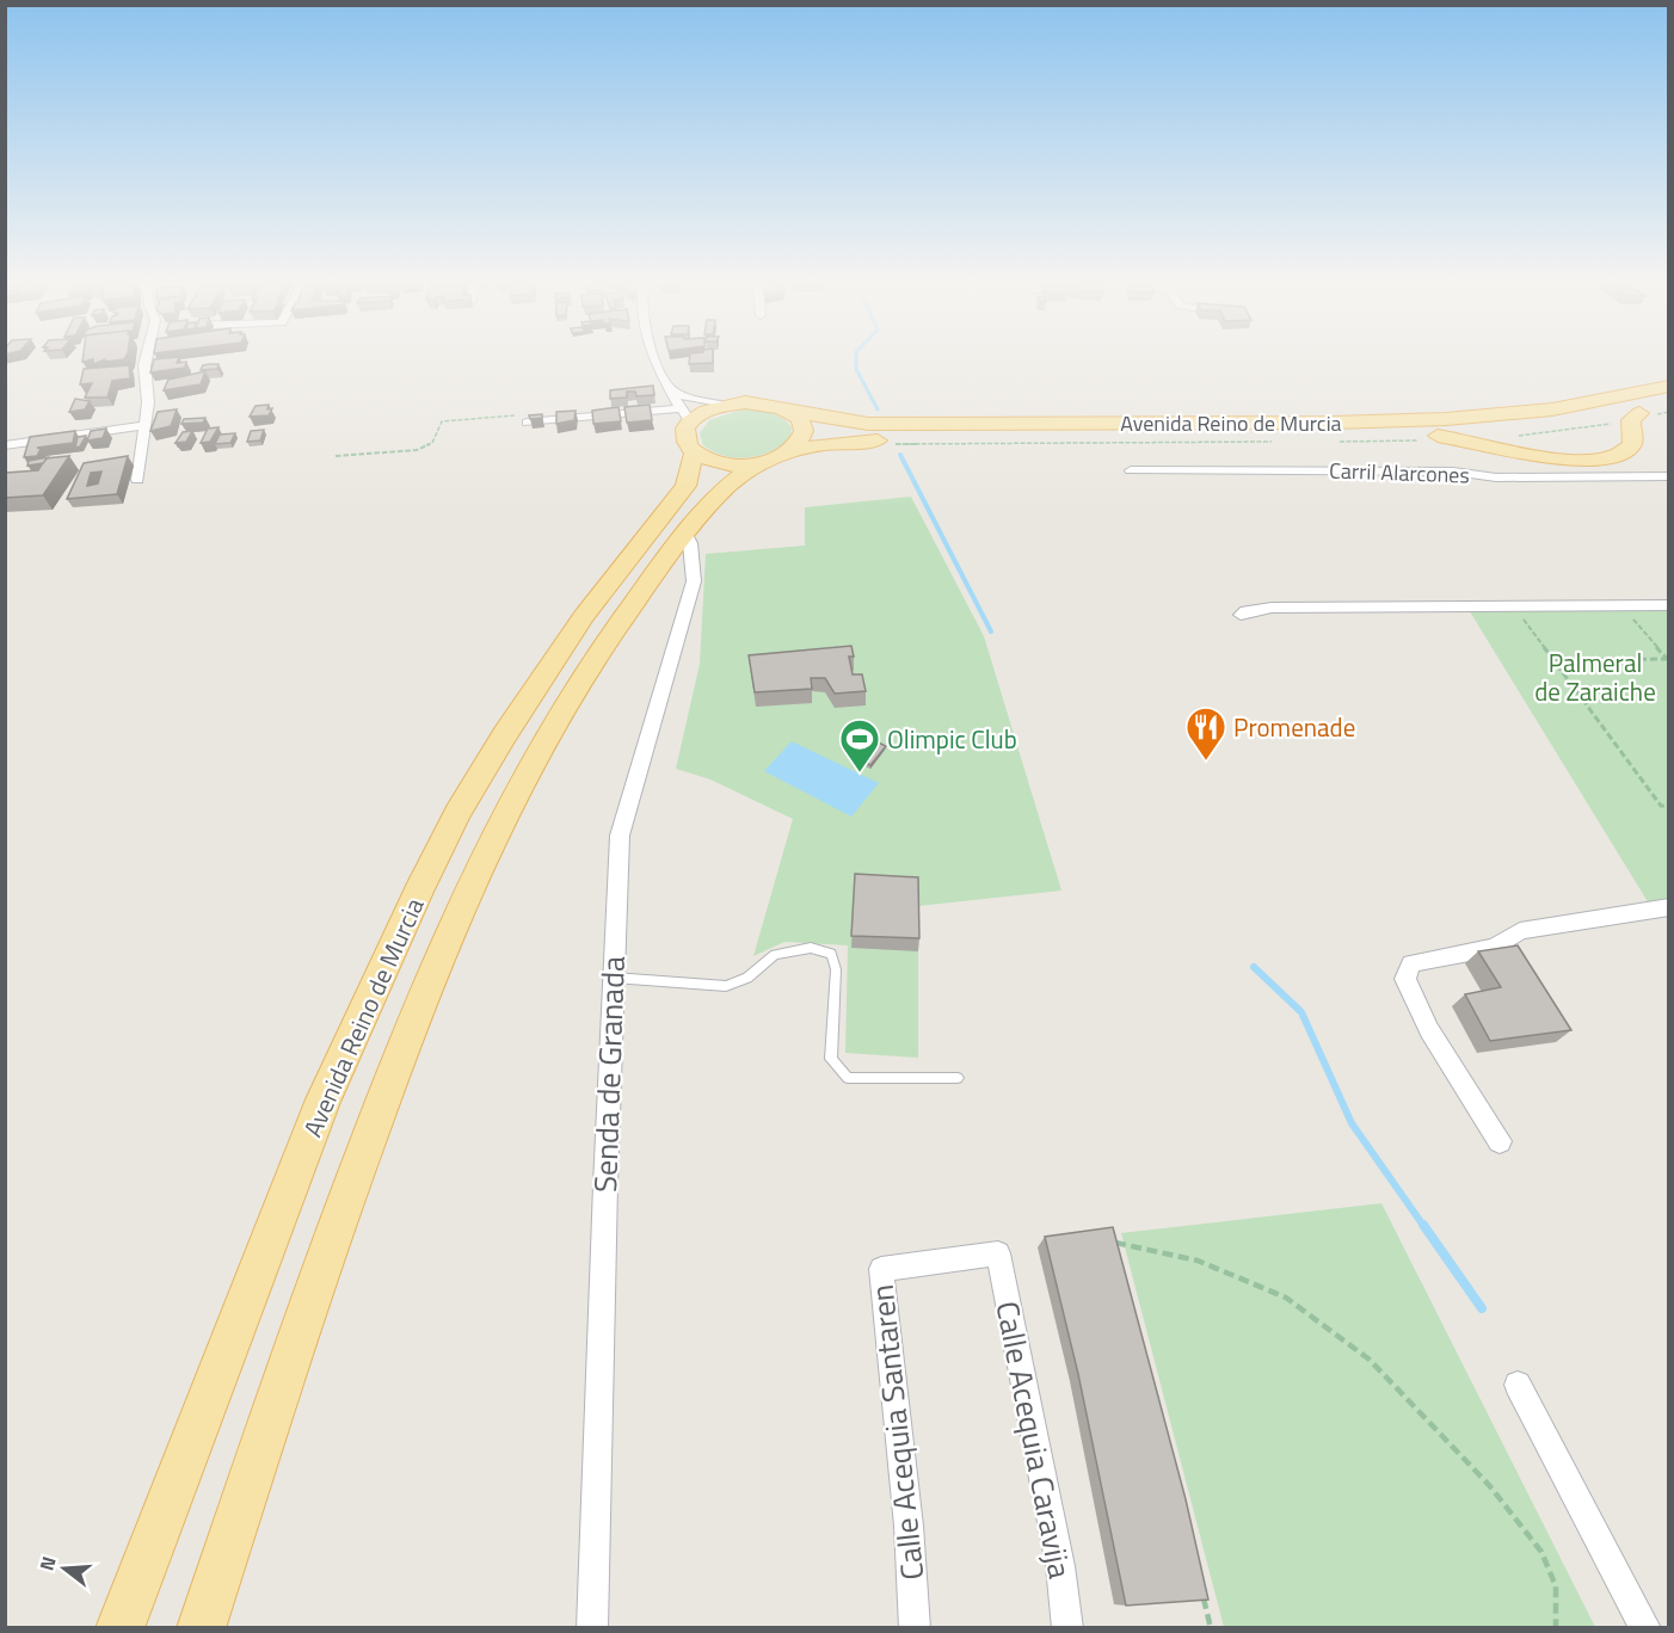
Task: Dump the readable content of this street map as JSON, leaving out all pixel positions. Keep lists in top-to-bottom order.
{
  "streets": {
    "main road": ["Avenida Reino de Murcia"],
    "street": [
      "Carril Alarcones",
      "Senda de Granada",
      "Calle Acequia Santaren",
      "Calle Acequia Caravija"
    ]
  },
  "crossings": [
    ["Avenida Reino de Murcia", "Senda de Granada"],
    ["Calle Acequia Santaren", "Calle Acequia Caravija"]
  ],
  "parks": ["Palmeral de Zaraiche"],
  "places": {
    "restaurant": ["Promenade"],
    "sports": ["Olimpic Club"]
  },
  "north": "left"
}
